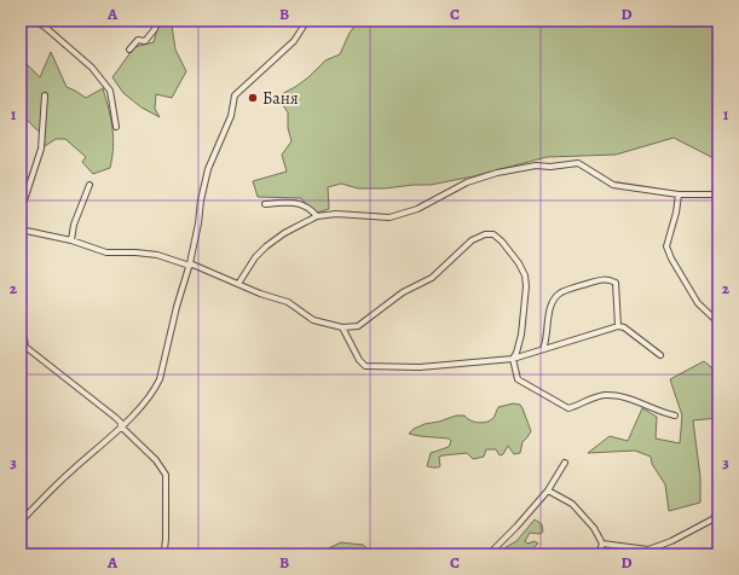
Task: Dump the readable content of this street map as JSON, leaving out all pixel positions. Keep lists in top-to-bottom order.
{
  "places": ["Баня"],
  "grid": {
    "columns": [
      "A",
      "B",
      "C",
      "D"
    ],
    "rows": ["1", "2", "3"]
  }
}
